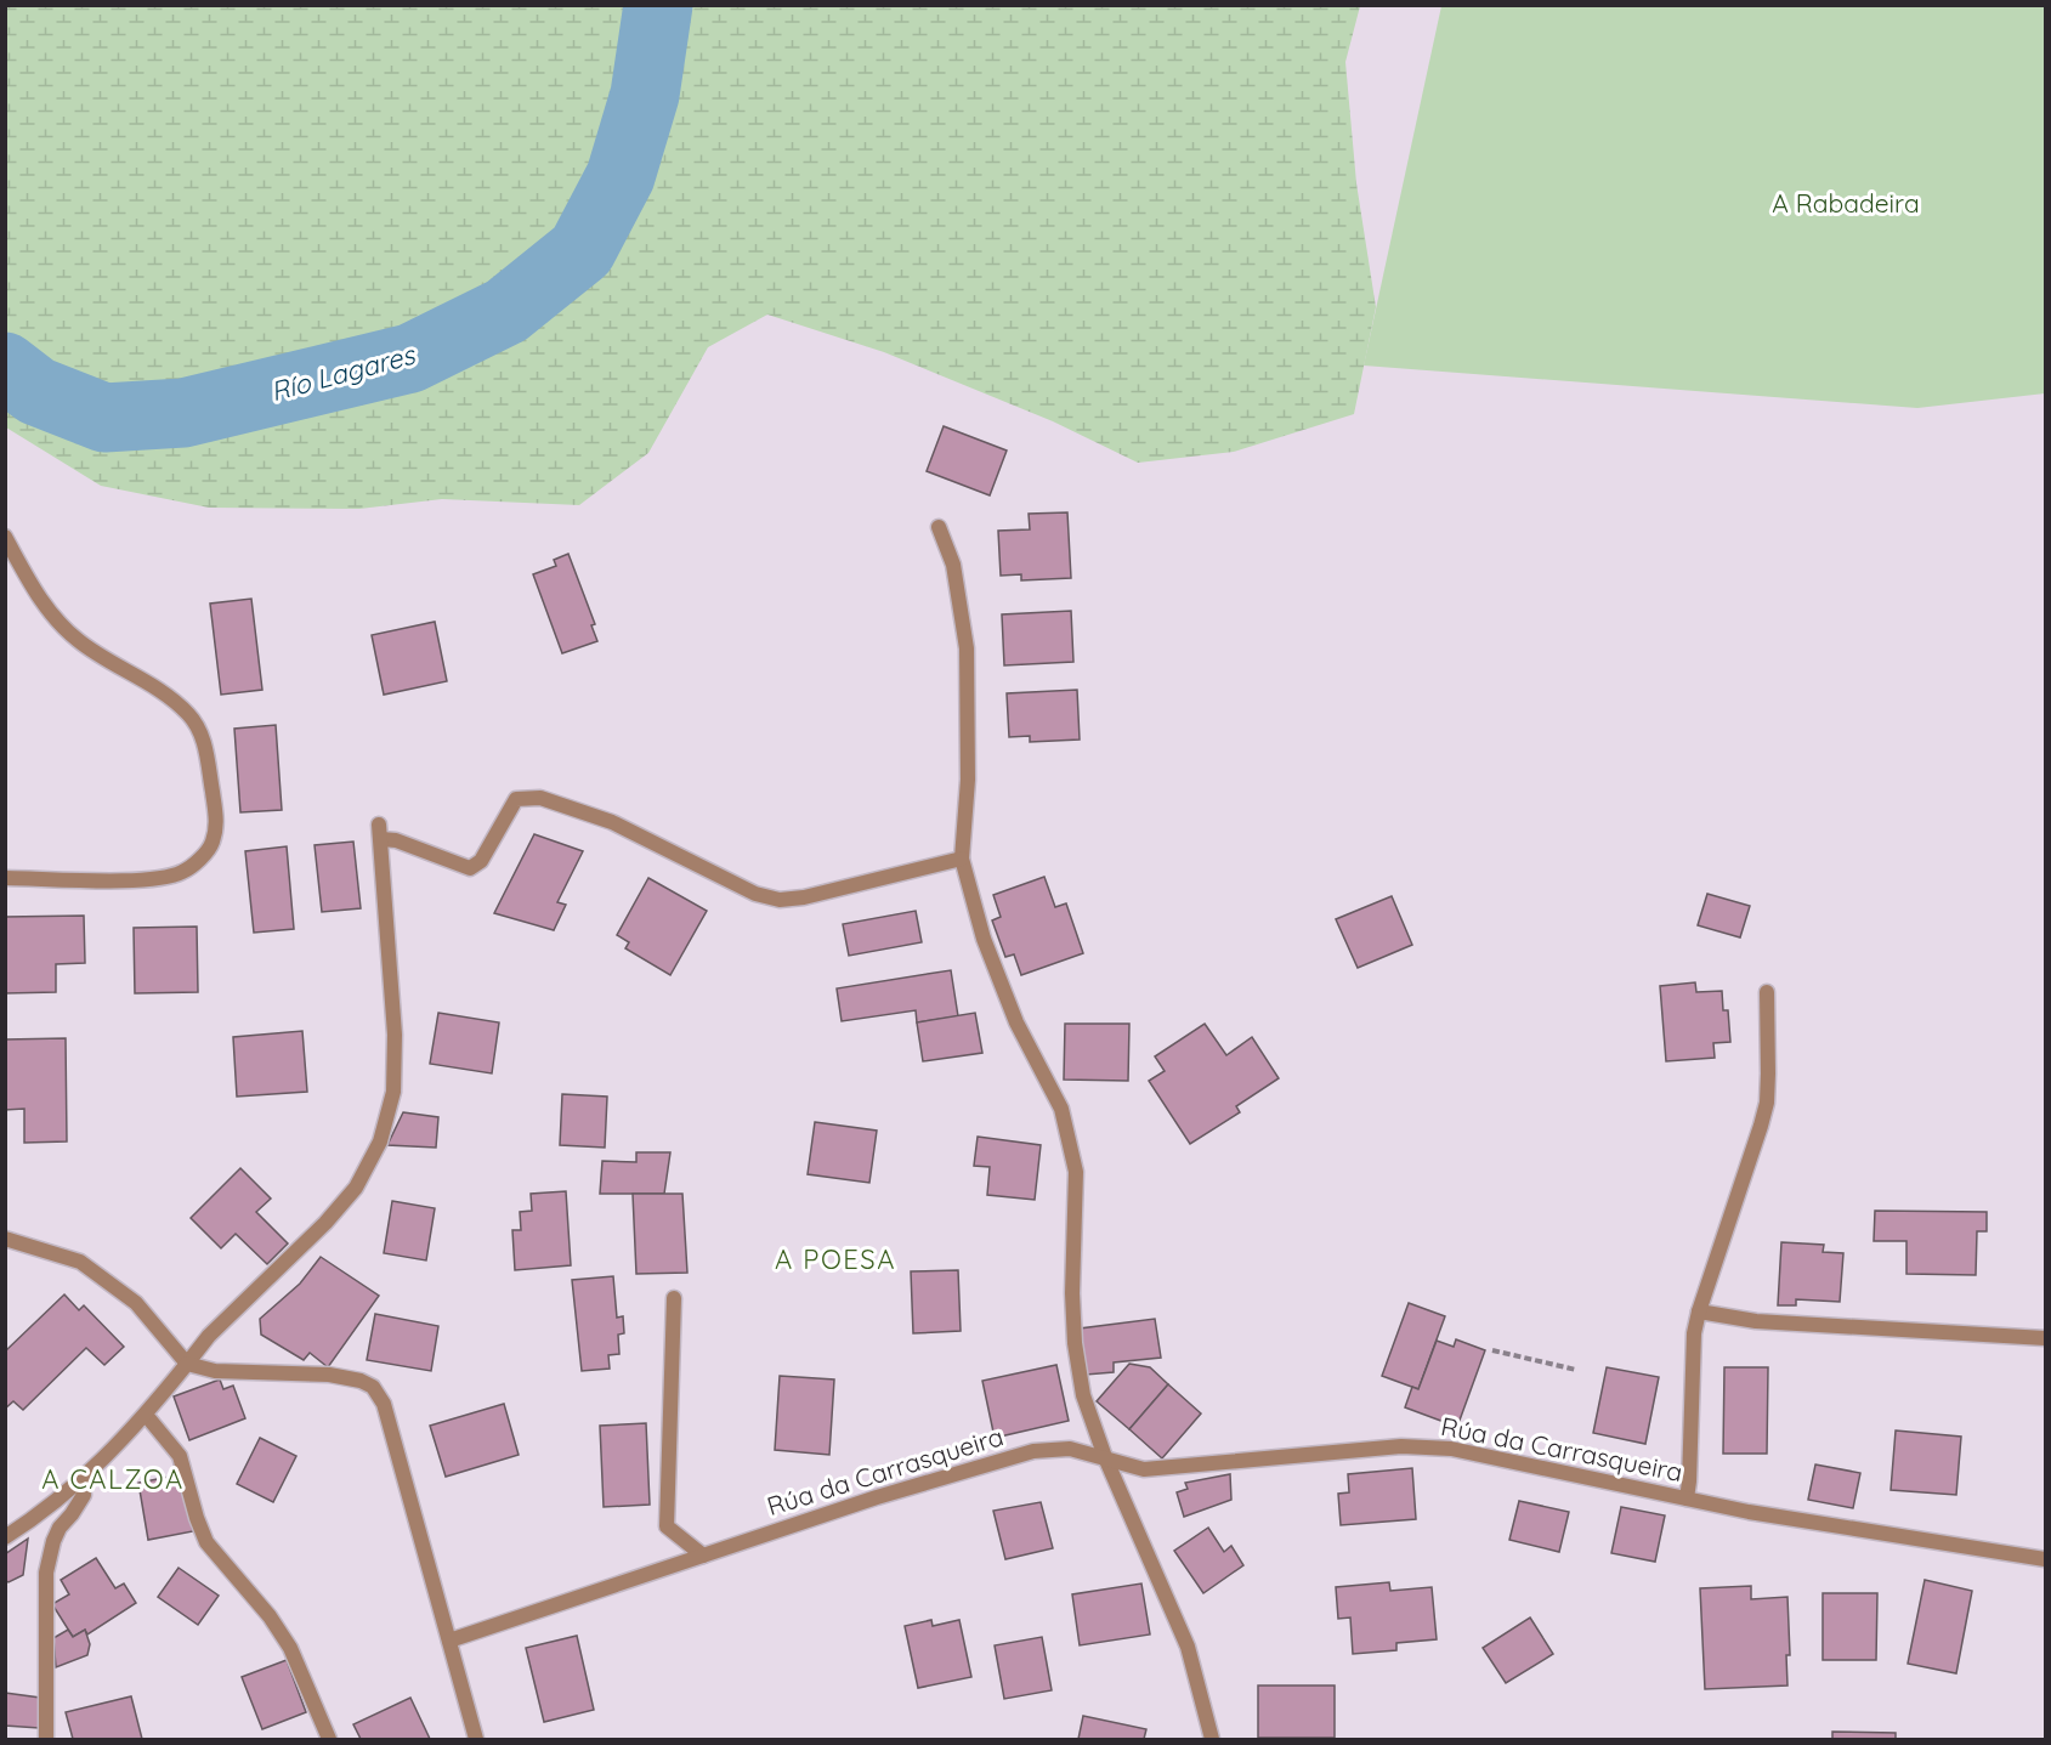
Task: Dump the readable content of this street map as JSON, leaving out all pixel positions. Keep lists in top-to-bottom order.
{
  "streets": {
    "street": ["Rúa da Carrasqueira"]
  },
  "districts": ["A POESA", "A CALZOA"],
  "water": ["Río Lagares"],
  "parks": ["A Rabadeira"]
}
